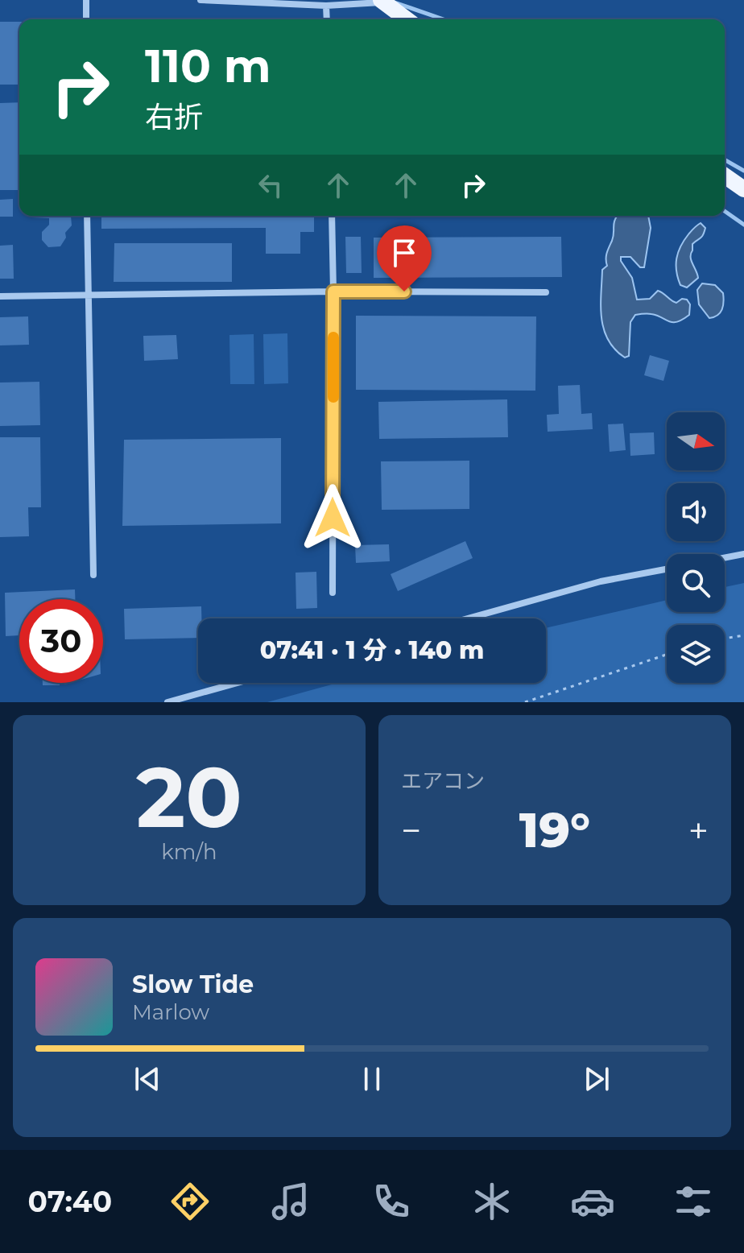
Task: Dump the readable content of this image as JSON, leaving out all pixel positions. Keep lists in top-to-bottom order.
{
  "north": "right",
  "page": {
    "turn": ["110 m", "右折"],
    "limit": "30",
    "trip": "07:41 · 1 分 · 140 m",
    "tile": [
      ["20", "km/h"],
      "エアコン"
    ],
    "heat": ["−", "19°", "+"],
    "song": ["Slow Tide", "Marlow"],
    "tabs": "07:40"
  }
}
